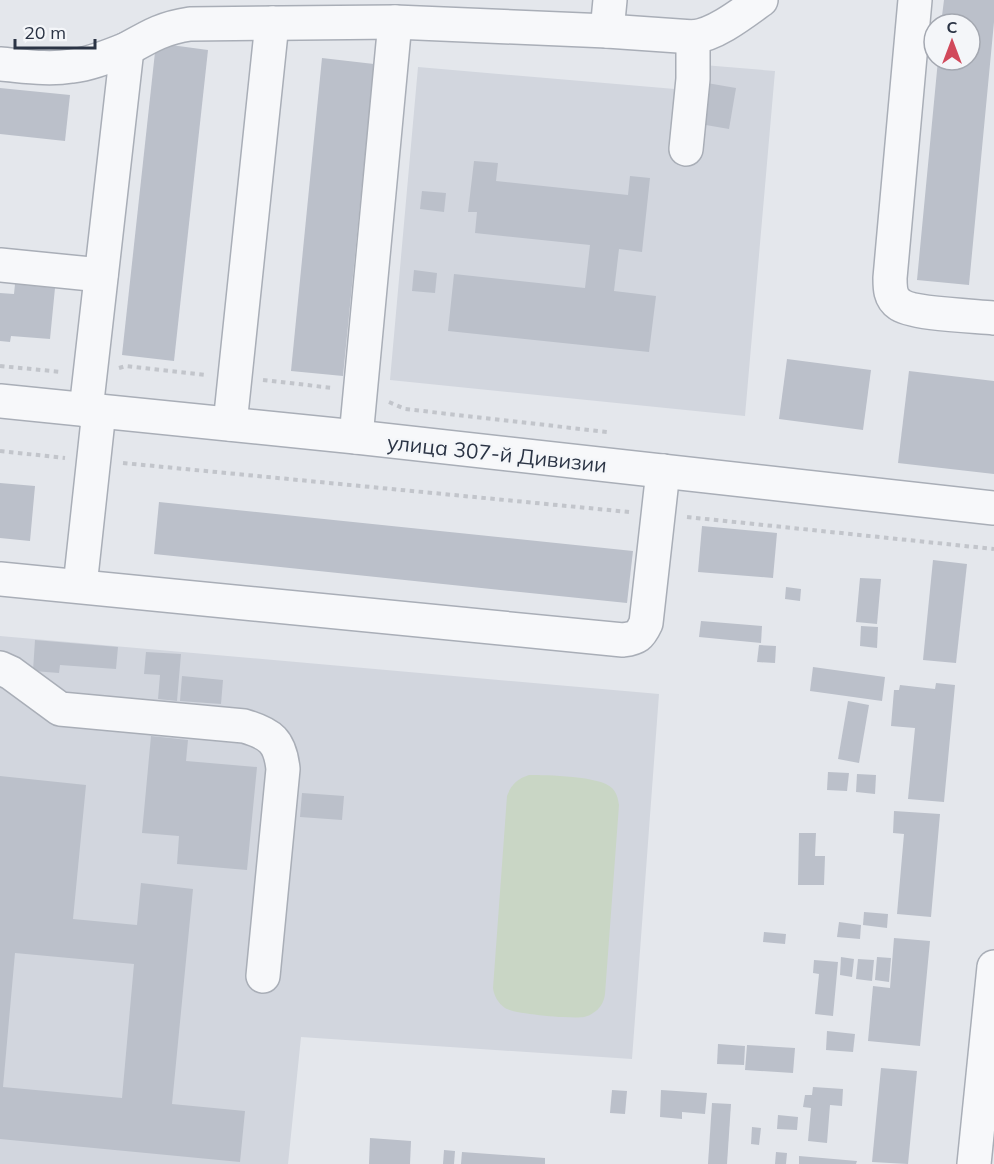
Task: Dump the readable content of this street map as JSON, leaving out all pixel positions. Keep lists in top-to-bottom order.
{
  "streets": {
    "street": ["улица 307-й Дивизии"]
  },
  "scale_bar": "20 m",
  "north": "top"
}
